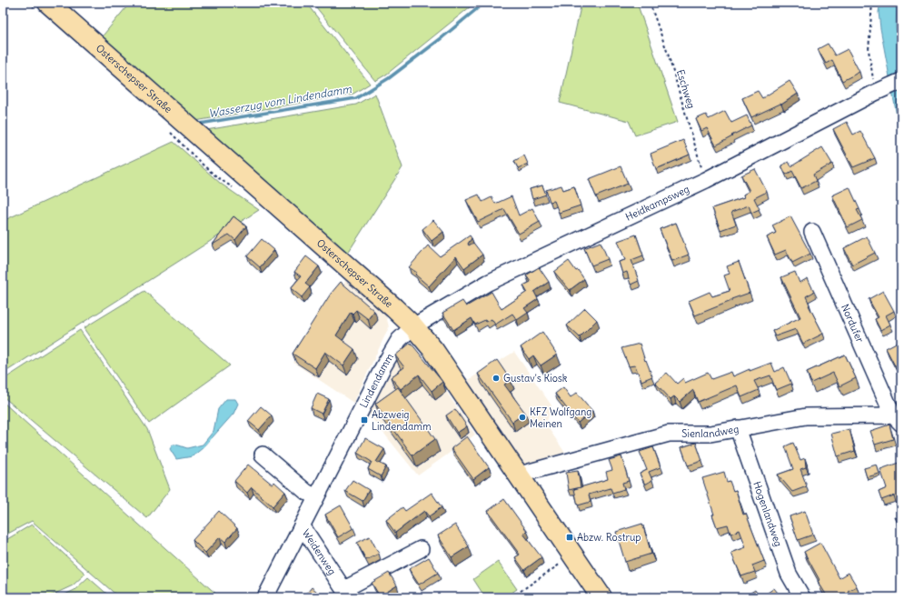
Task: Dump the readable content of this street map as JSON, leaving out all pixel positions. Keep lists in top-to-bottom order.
{
  "streets": {
    "main road": ["Osterschepser Straße"],
    "street": [
      "Heidkampsweg",
      "Nordufer",
      "Lindendamm",
      "Sienlandweg",
      "Hogenlandweg",
      "Weidenweg"
    ],
    "path": ["Eschweg"]
  },
  "crossings": [
    ["Osterschepser Straße", "Heidkampsweg"],
    ["Osterschepser Straße", "Lindendamm"],
    ["Osterschepser Straße", "Sienlandweg"],
    ["Eschweg", "Heidkampsweg"],
    ["Heidkampsweg", "Lindendamm"],
    ["Nordufer", "Sienlandweg"],
    ["Lindendamm", "Weidenweg"],
    ["Sienlandweg", "Hogenlandweg"]
  ],
  "water": ["Wasserzug vom Lindendamm"],
  "places": {
    "other": ["Gustav's Kiosk", "KFZ Wolfgang Meinen"],
    "transit": ["Abzweig Lindendamm", "Abzw. Rostrup"]
  }
}
